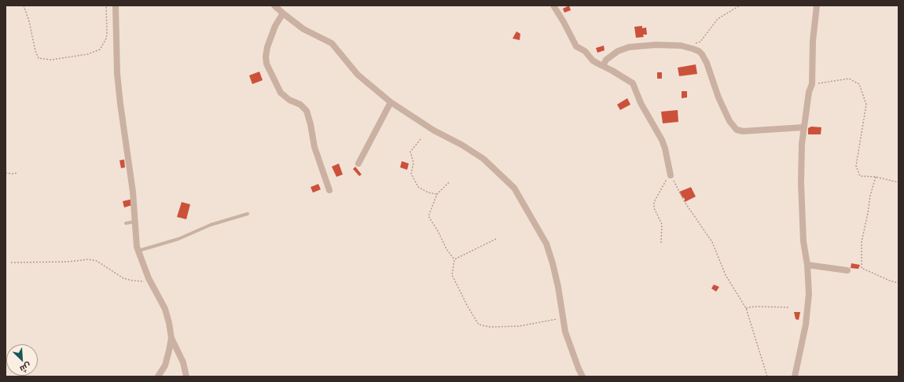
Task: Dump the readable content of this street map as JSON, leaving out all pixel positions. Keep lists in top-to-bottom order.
{
  "north": "bottom right"
}
